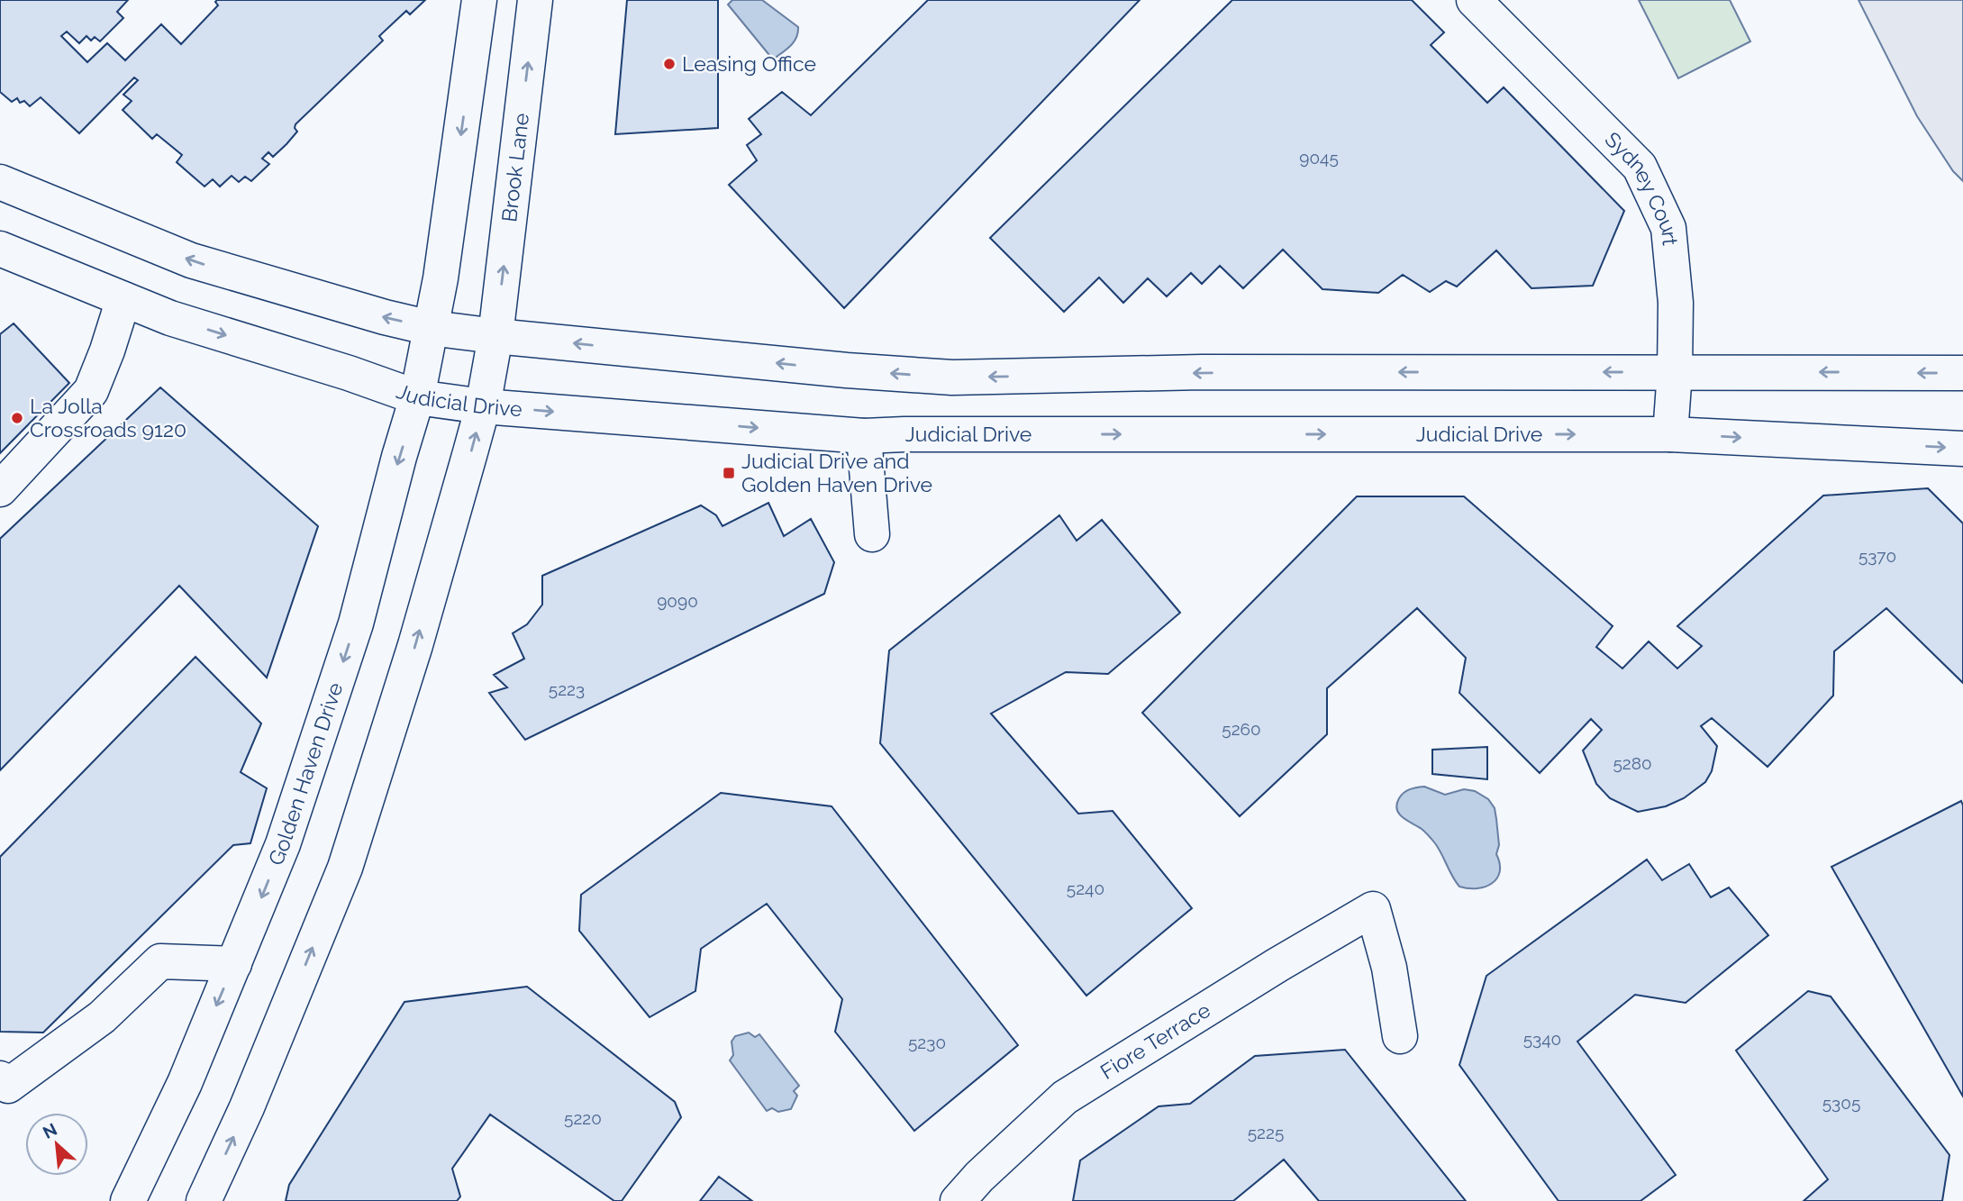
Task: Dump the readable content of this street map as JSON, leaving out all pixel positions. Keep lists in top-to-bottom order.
{
  "streets": {
    "street": [
      "Brook Lane",
      "Sydney Court",
      "Judicial Drive",
      "Golden Haven Drive",
      "Fiore Terrace"
    ]
  },
  "crossings": [
    ["Sydney Court", "Judicial Drive"],
    ["Judicial Drive", "Golden Haven Drive"]
  ],
  "places": {
    "other": ["Leasing Office", "La Jolla Crossroads 9120"],
    "transit": ["Judicial Drive and Golden Haven Drive"]
  },
  "house_numbers": [
    "9045",
    "5370",
    "9090",
    "5223",
    "5260",
    "5280",
    "5240",
    "5340",
    "5230",
    "5305",
    "5220",
    "5225"
  ],
  "north": "top left"
}
